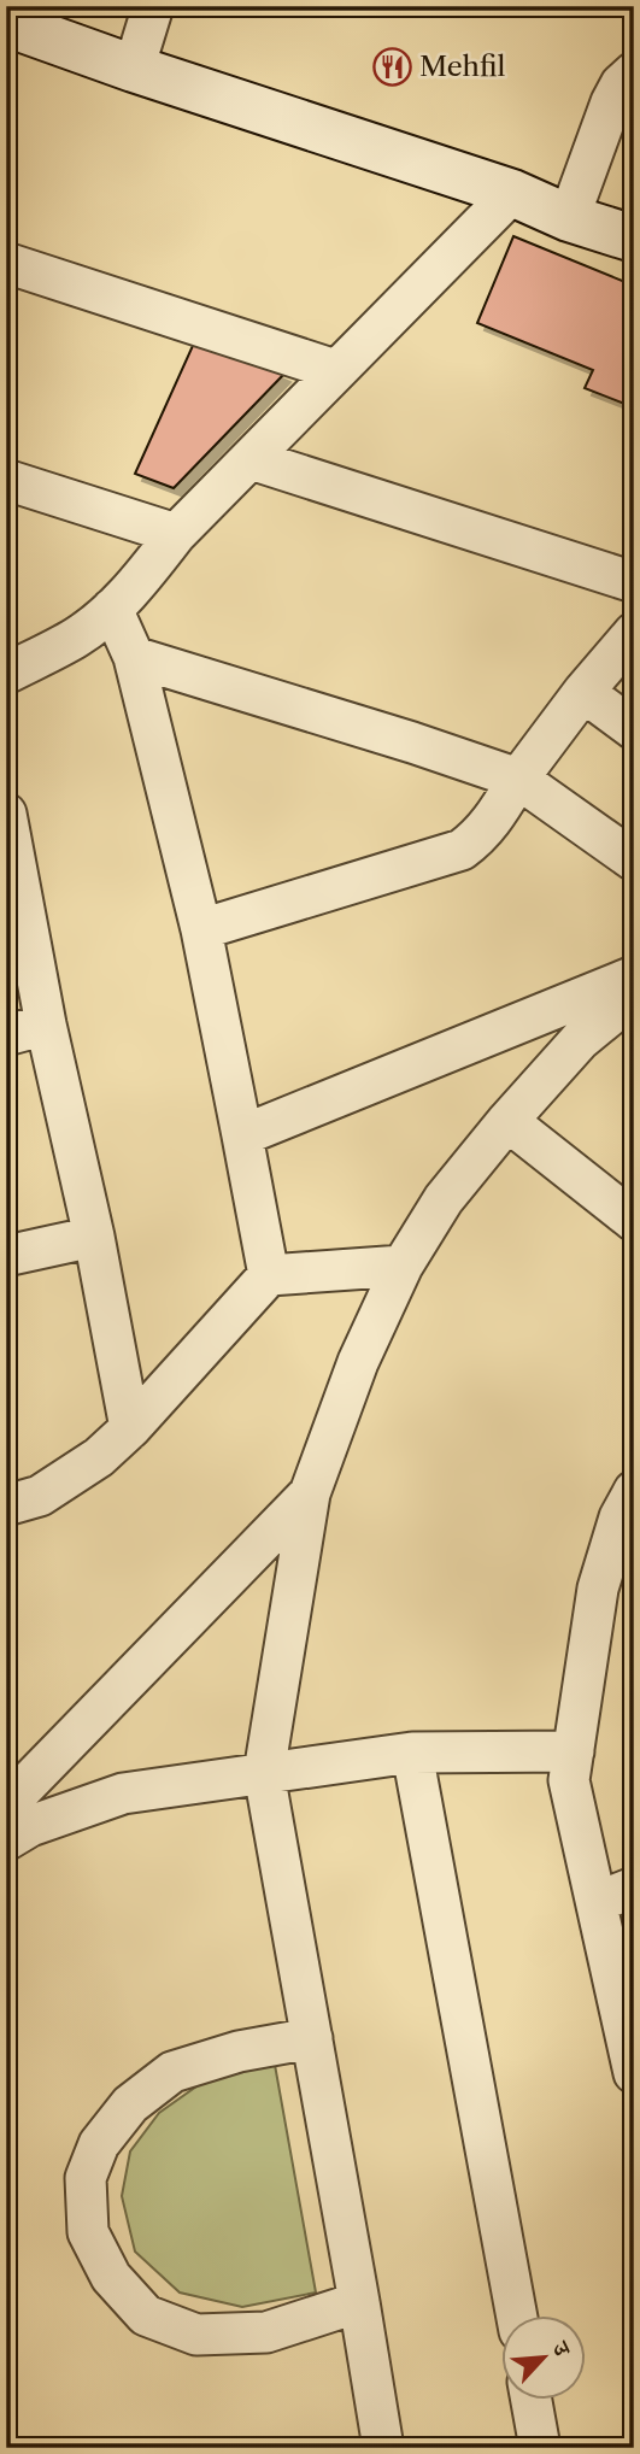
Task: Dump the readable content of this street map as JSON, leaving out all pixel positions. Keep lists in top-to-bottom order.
{
  "places": {
    "restaurant": ["Mehfil"]
  },
  "north": "top right"
}
